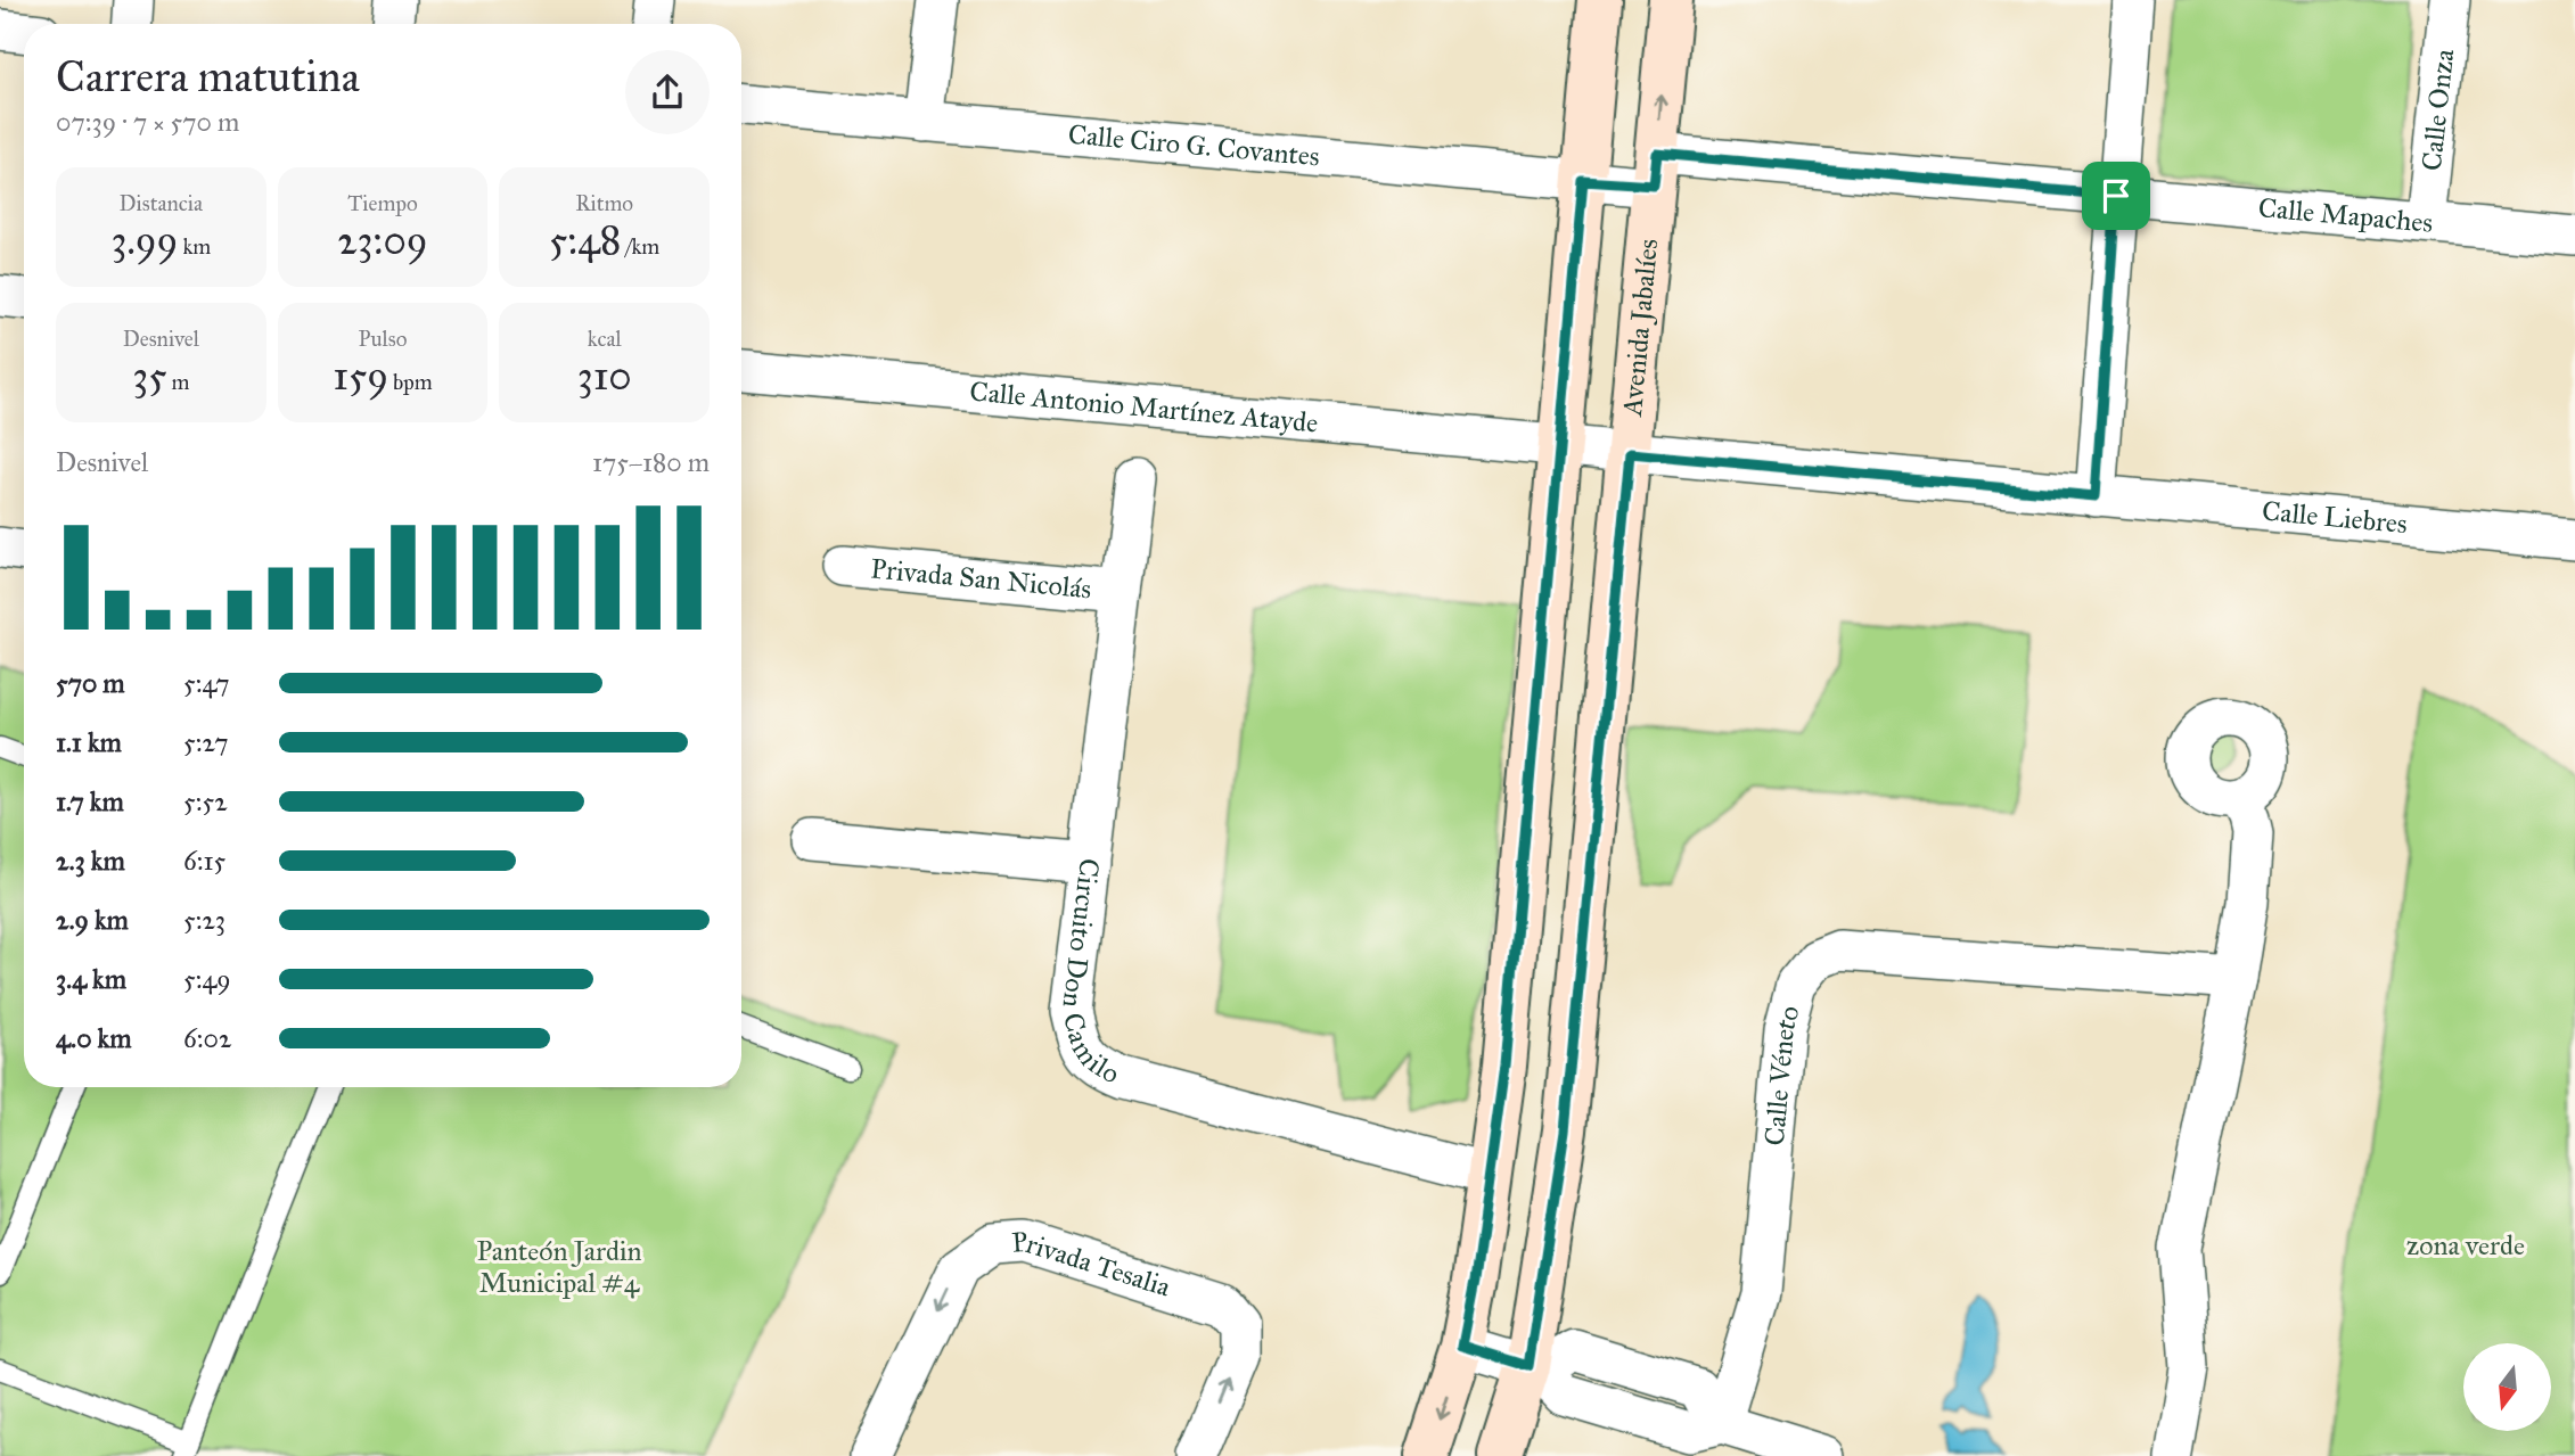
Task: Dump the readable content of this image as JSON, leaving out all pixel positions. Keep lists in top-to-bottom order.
{
  "streets": {
    "street": [
      "Calle Onza",
      "Calle Ciro G. Covantes",
      "Calle Mapaches",
      "Avenida Jabalíes",
      "Calle Antonio Martínez Atayde",
      "Calle Liebres",
      "Privada San Nicolás",
      "Circuito Don Camilo",
      "Calle Véneto",
      "Privada Tesalia"
    ]
  },
  "crossings": [
    ["Calle Onza", "Calle Mapaches"],
    ["Calle Ciro G. Covantes", "Calle Mapaches"],
    ["Calle Ciro G. Covantes", "Avenida Jabalíes"],
    ["Calle Mapaches", "Avenida Jabalíes"],
    ["Avenida Jabalíes", "Calle Antonio Martínez Atayde"],
    ["Avenida Jabalíes", "Calle Liebres"],
    ["Calle Antonio Martínez Atayde", "Calle Liebres"],
    ["Privada San Nicolás", "Circuito Don Camilo"]
  ],
  "parks": ["zona verde", "Panteón Jardin Municipal #4"],
  "north": "bottom",
  "page": {
    "heading": ["Carrera matutina", "07:39 · 7 × 570 m"],
    "stats": [
      ["Distancia", "3.99 km"],
      ["Tiempo", "23:09"],
      ["Ritmo", "5:48 /km"],
      ["Desnivel", "35 m"],
      ["Pulso", "159 bpm"],
      ["kcal", "310"]
    ],
    "chart": ["Desnivel", "175–180 m"],
    "list": [
      {
        "name": "570 m",
        "note": "5:47"
      },
      {
        "name": "1.1 km",
        "note": "5:27"
      },
      {
        "name": "1.7 km",
        "note": "5:52"
      },
      {
        "name": "2.3 km",
        "note": "6:15"
      },
      {
        "name": "2.9 km",
        "note": "5:23"
      },
      {
        "name": "3.4 km",
        "note": "5:49"
      },
      {
        "name": "4.0 km",
        "note": "6:02"
      }
    ]
  }
}
